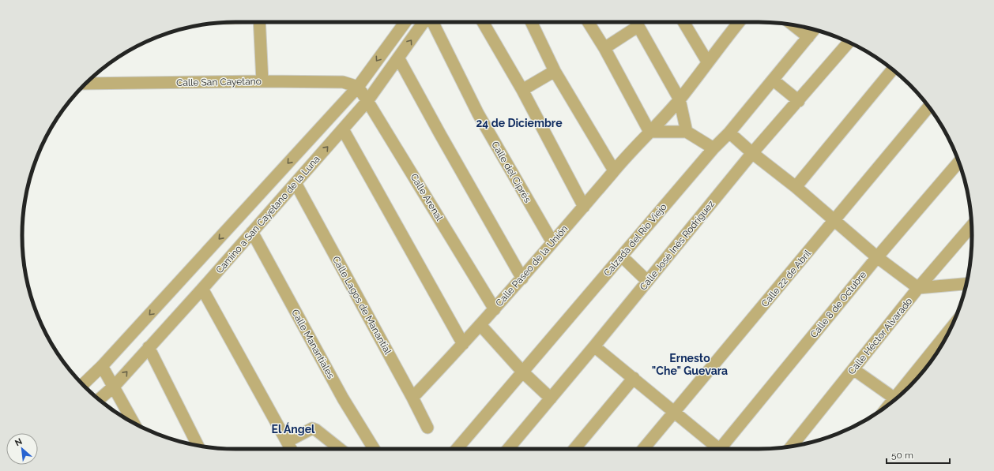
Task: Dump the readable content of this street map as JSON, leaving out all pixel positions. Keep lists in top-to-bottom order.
{
  "streets": {
    "street": [
      "Calle San Cayetano",
      "Calle del Ciprés",
      "Calle Arenal",
      "Camino a San Cayetano de la Luna",
      "Calzada del Río Viejo",
      "Calle José Inés Rodríguez",
      "Calle Paseo de la Unión",
      "Calle 22 de Abril",
      "Calle 8 de Octubre",
      "Calle Lagos de Manantial",
      "Calle Héctor Alvarado",
      "Calle Manantiales"
    ]
  },
  "crossings": [
    ["Calle San Cayetano", "Calle Arenal"],
    ["Calle San Cayetano", "Camino a San Cayetano de la Luna"],
    ["Calle del Ciprés", "Calle Paseo de la Unión"],
    ["Calle Arenal", "Camino a San Cayetano de la Luna"],
    ["Calle Arenal", "Calle Paseo de la Unión"],
    ["Camino a San Cayetano de la Luna", "Calle Lagos de Manantial"],
    ["Camino a San Cayetano de la Luna", "Calle Manantiales"],
    ["Calle Paseo de la Unión", "Calle Lagos de Manantial"]
  ],
  "districts": ["24 de Diciembre", "Ernesto \"Che\" Guevara", "El Ángel"],
  "scale_bar": "50 m",
  "north": "top left"
}
